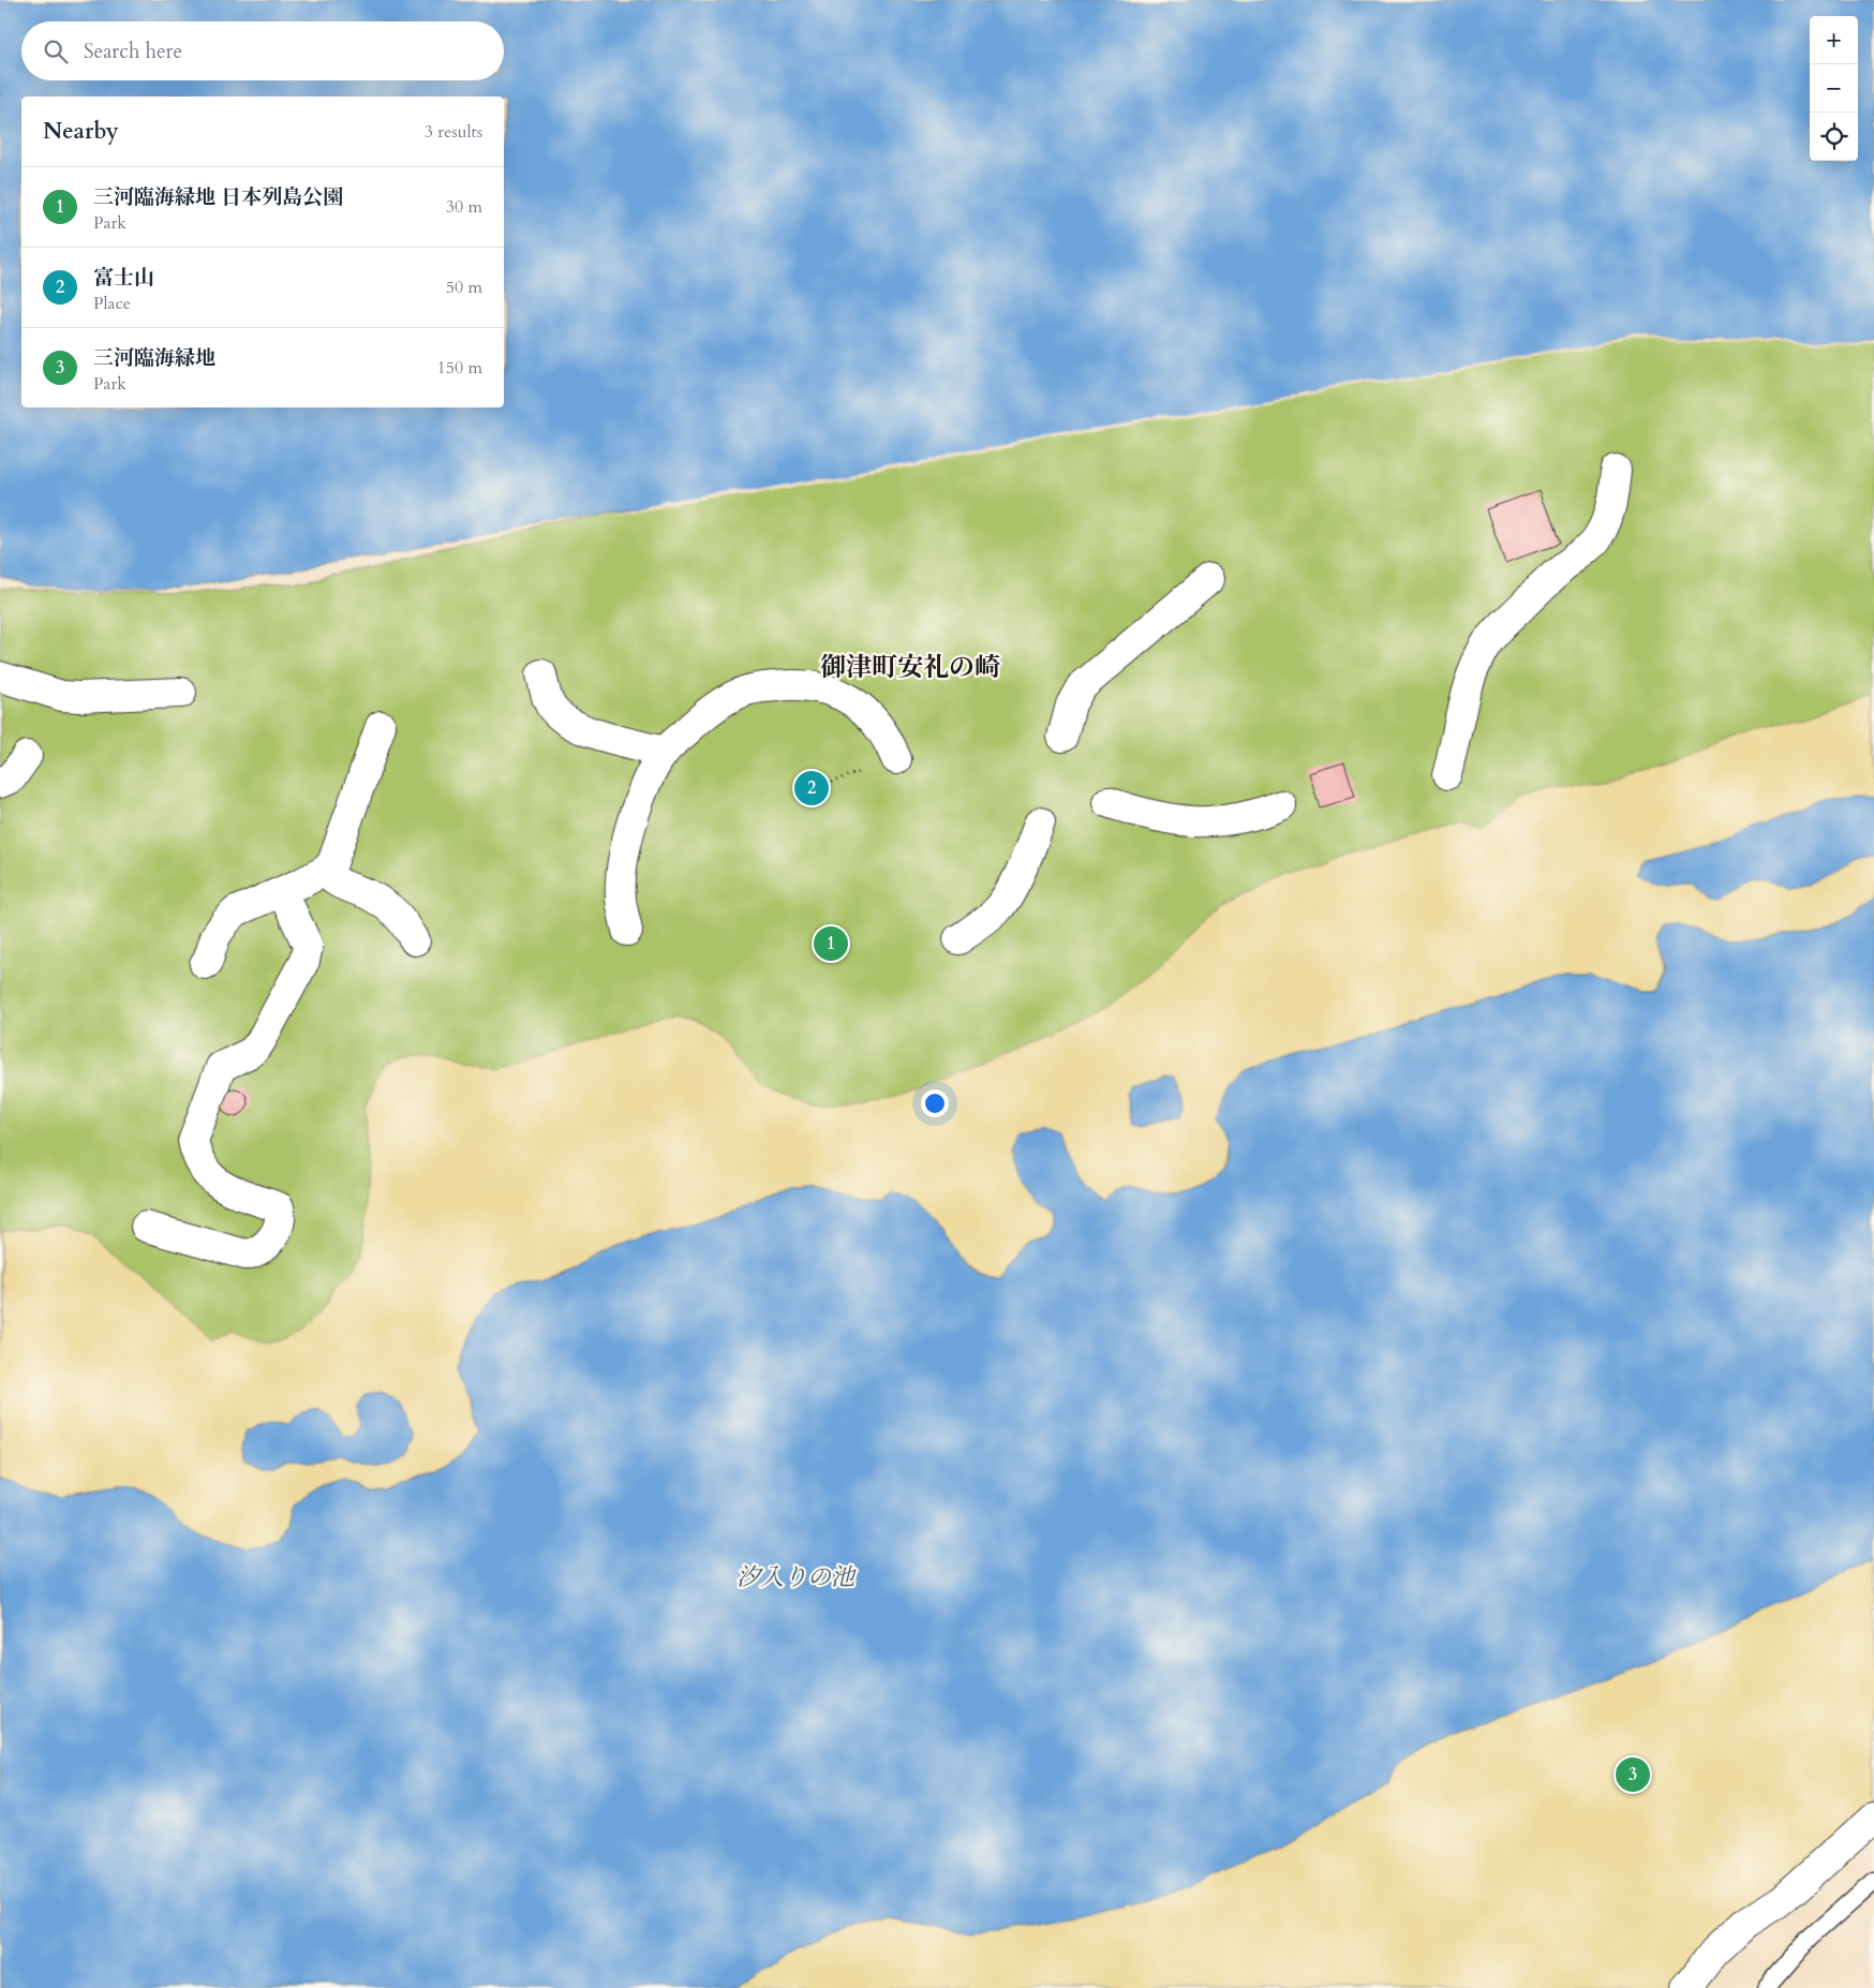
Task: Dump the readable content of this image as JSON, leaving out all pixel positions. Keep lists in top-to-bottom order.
{
  "districts": ["御津町安礼の崎"],
  "water": ["汐入りの池"],
  "page": {
    "map_buttons": ["+", "−"],
    "search": "Search here",
    "heading": ["Nearby", "3 results"],
    "list": [
      {
        "mark": "1",
        "name": "三河臨海緑地 日本列島公園",
        "note": "Park",
        "value": "30 m"
      },
      {
        "mark": "2",
        "name": "富士山",
        "note": "Place",
        "value": "50 m"
      },
      {
        "mark": "3",
        "name": "三河臨海緑地",
        "note": "Park",
        "value": "150 m"
      }
    ],
    "pins": ["2", "1", "3"]
  }
}
